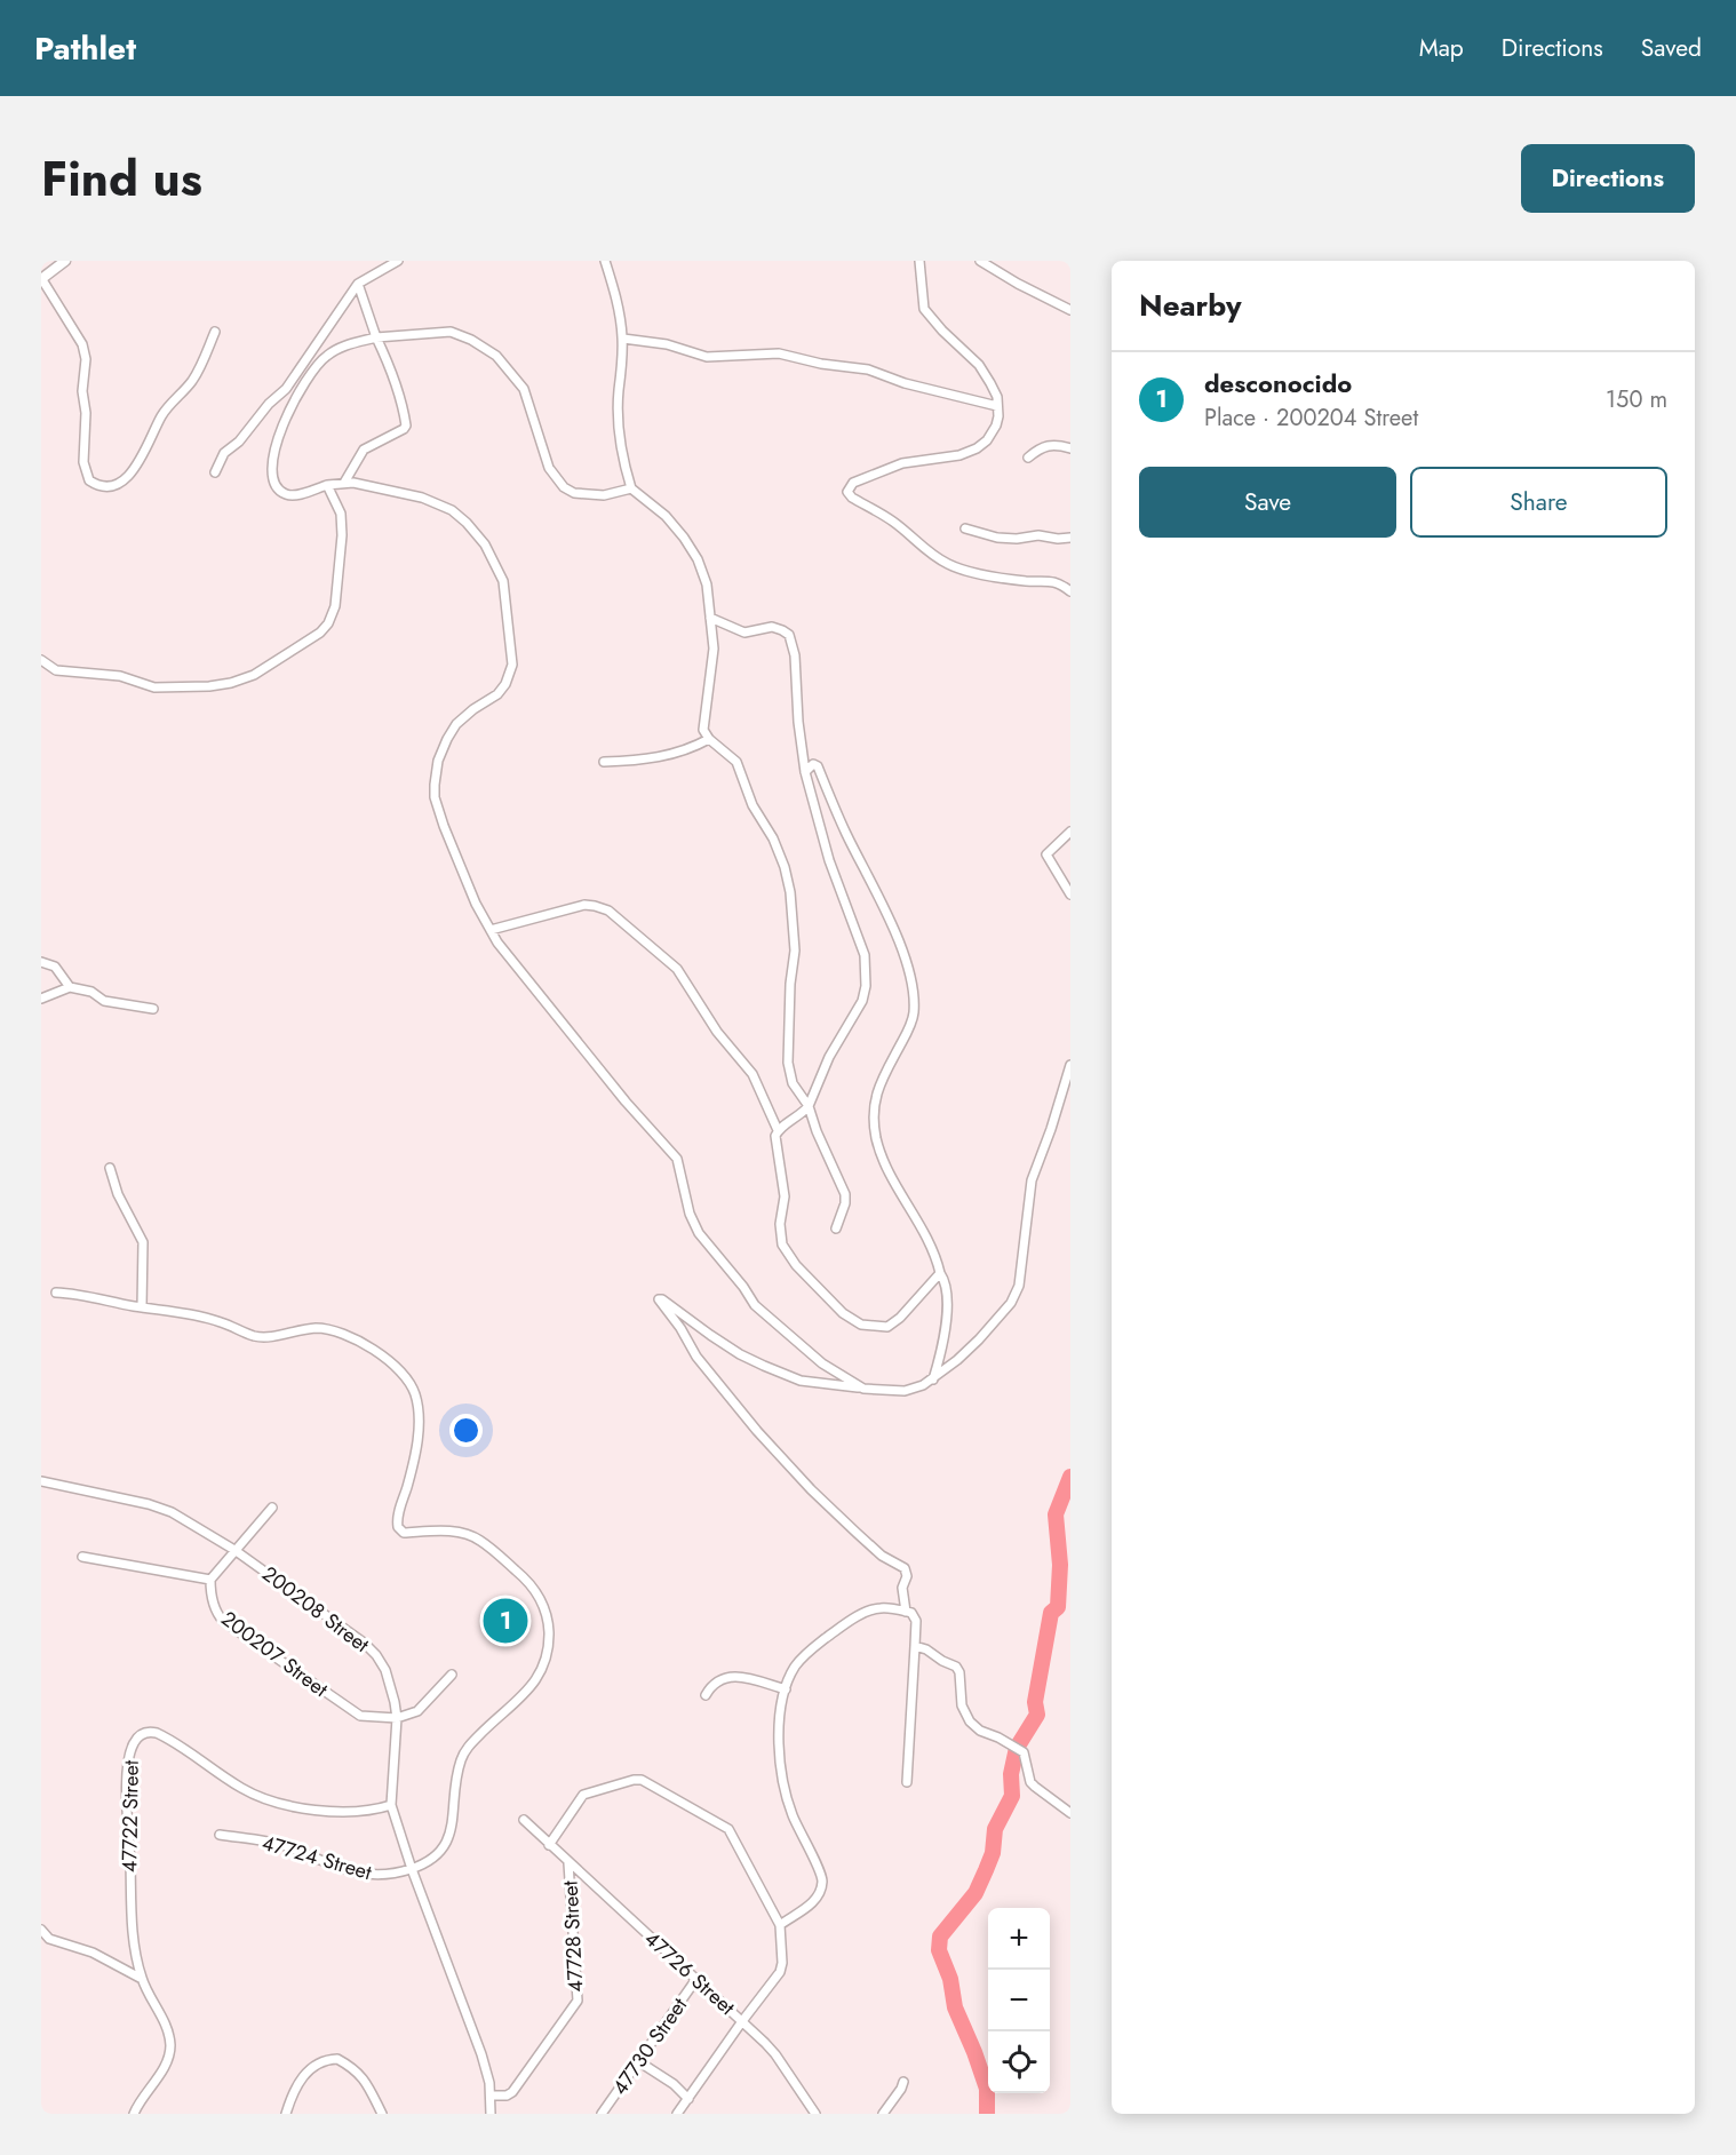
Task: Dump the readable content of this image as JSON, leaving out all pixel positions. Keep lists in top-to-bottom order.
{
  "streets": {
    "street": [
      "200208 Street",
      "200207 Street",
      "47722 Street",
      "47724 Street",
      "47728 Street",
      "47726 Street",
      "47730 Street"
    ]
  },
  "crossings": [
    ["200208 Street", "200207 Street"],
    ["200208 Street", "47722 Street"],
    ["200208 Street", "47724 Street"],
    ["200208 Street", "47728 Street"],
    ["47728 Street", "47726 Street"],
    ["47726 Street", "47730 Street"]
  ],
  "page": {
    "header": "Pathlet",
    "nav": ["Map", "Directions", "Saved"],
    "title": "Find us",
    "buttons": [
      "Directions",
      ["Save", "Share"]
    ],
    "heading": "Nearby",
    "list": [
      {
        "mark": "1",
        "name": "desconocido",
        "note": "Place · 200204 Street",
        "value": "150 m"
      }
    ],
    "pins": "1",
    "map_buttons": ["+", "−"]
  }
}
